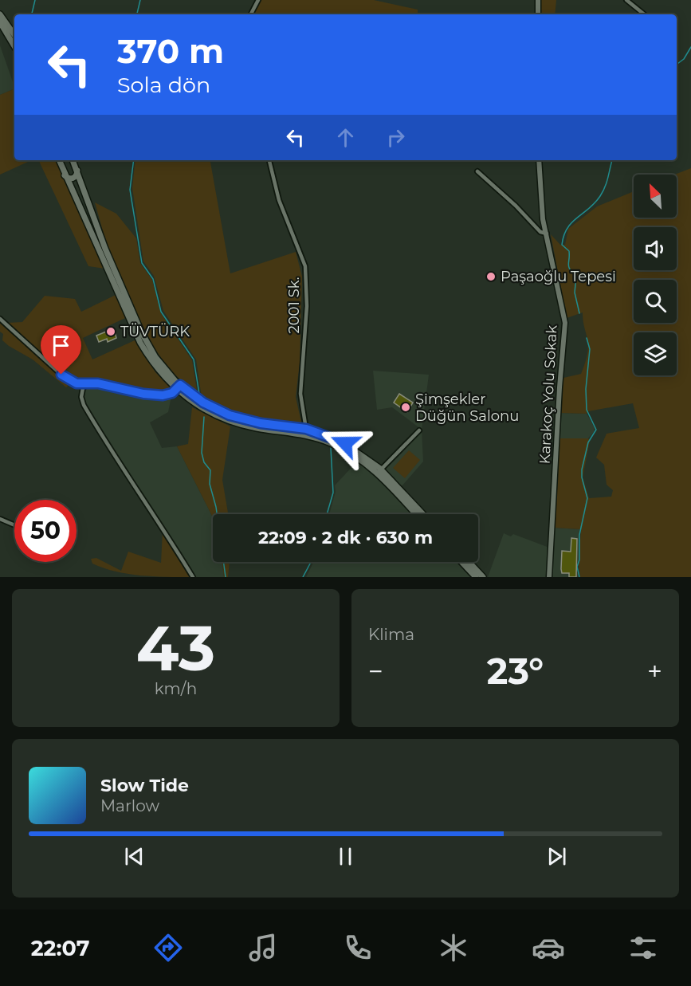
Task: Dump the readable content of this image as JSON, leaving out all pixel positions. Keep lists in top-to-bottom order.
{
  "streets": {
    "street": ["2001 Sk.", "Karakoç Yolu Sokak"]
  },
  "places": ["Paşaoğlu Tepesi", "TÜVTÜRK", "Şimşekler Düğün Salonu"],
  "north": "top left",
  "page": {
    "turn": ["370 m", "Sola dön"],
    "limit": "50",
    "trip": "22:09 · 2 dk · 630 m",
    "tile": [
      ["43", "km/h"],
      "Klima"
    ],
    "heat": ["−", "23°", "+"],
    "song": ["Slow Tide", "Marlow"],
    "tabs": "22:07"
  }
}
